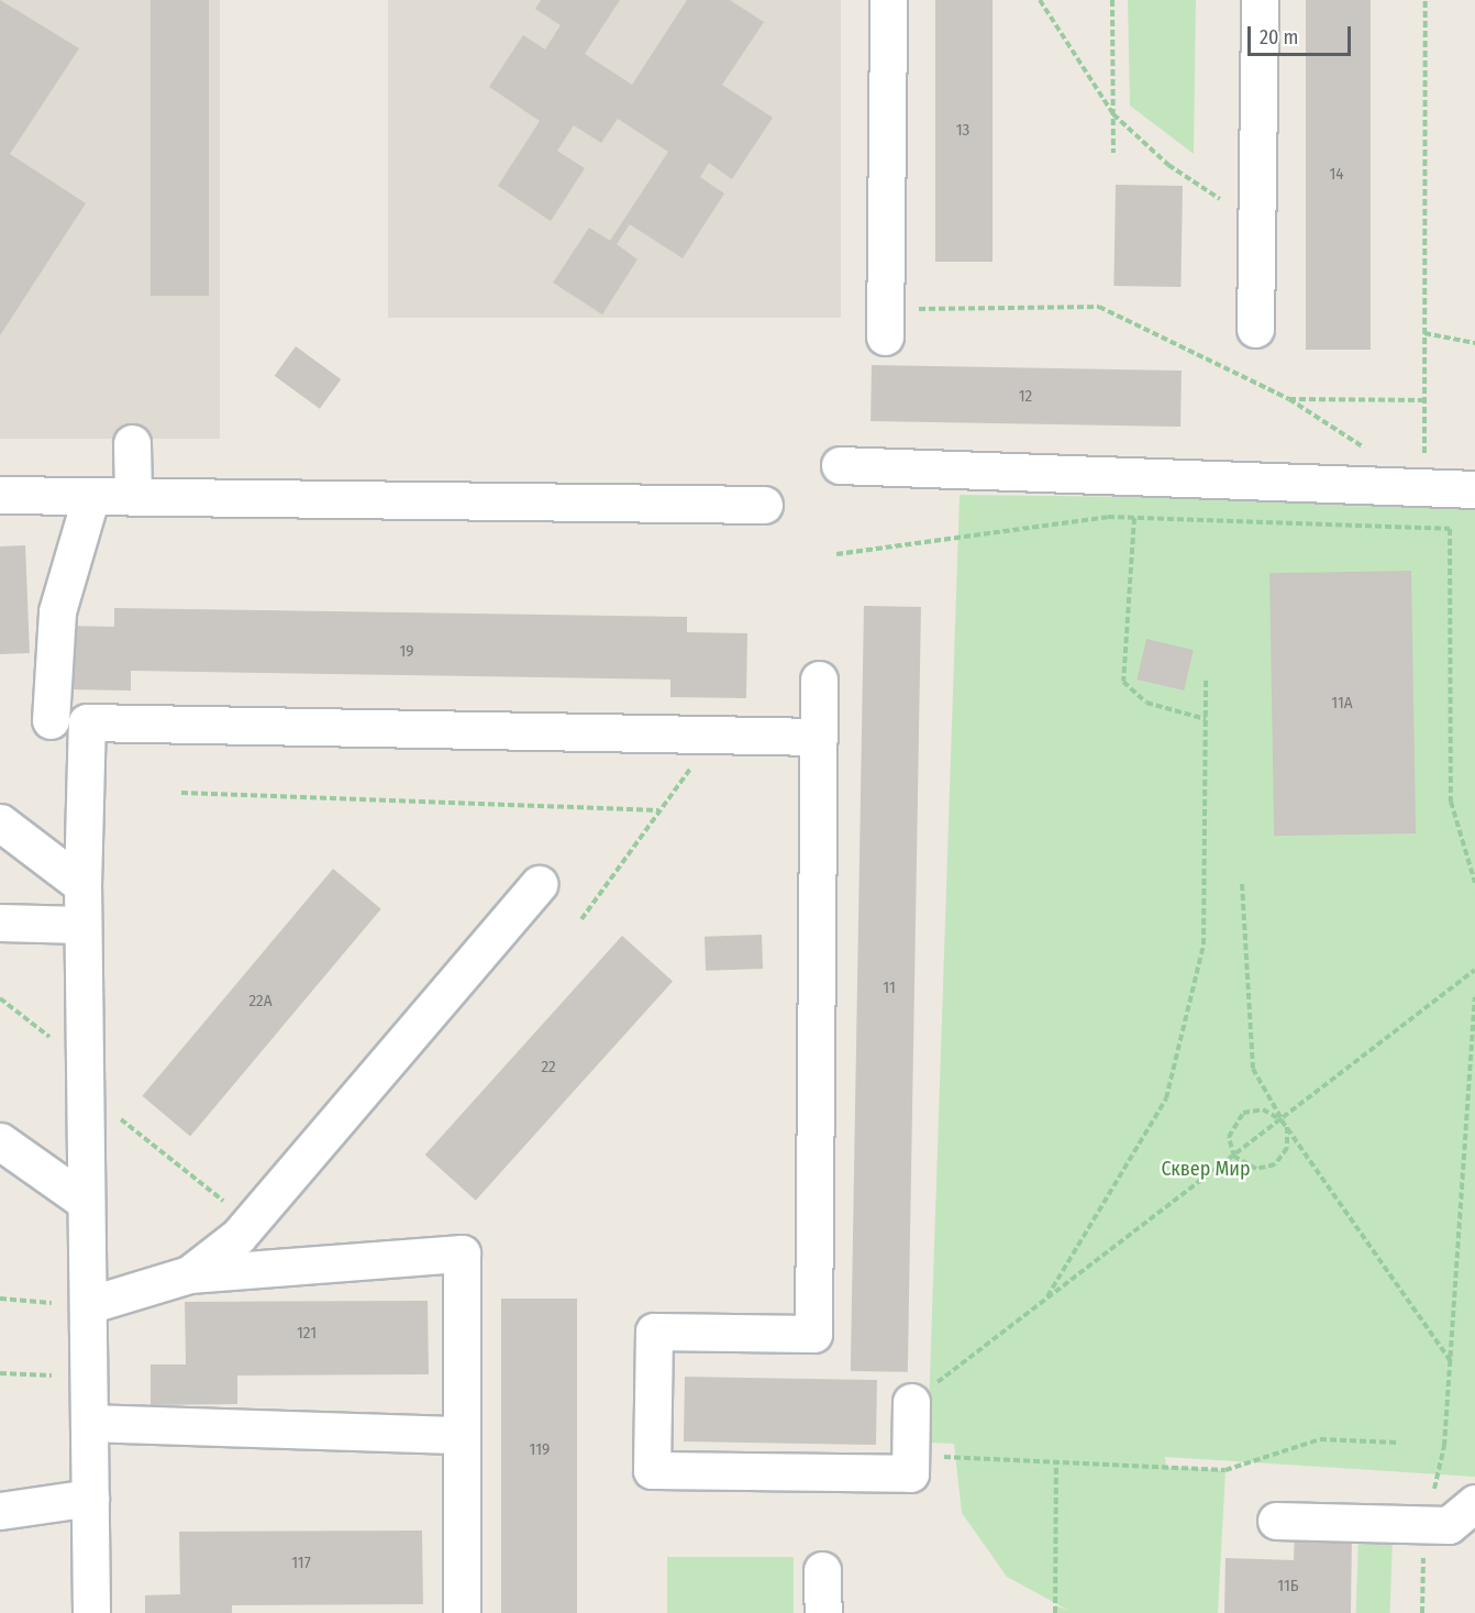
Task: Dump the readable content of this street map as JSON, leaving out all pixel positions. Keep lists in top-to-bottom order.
{
  "parks": ["Сквер Мир"],
  "house_numbers": [
    "13",
    "14",
    "12",
    "19",
    "11А",
    "11",
    "22А",
    "22",
    "121",
    "119",
    "117",
    "11Б"
  ],
  "scale_bar": "20 m"
}
